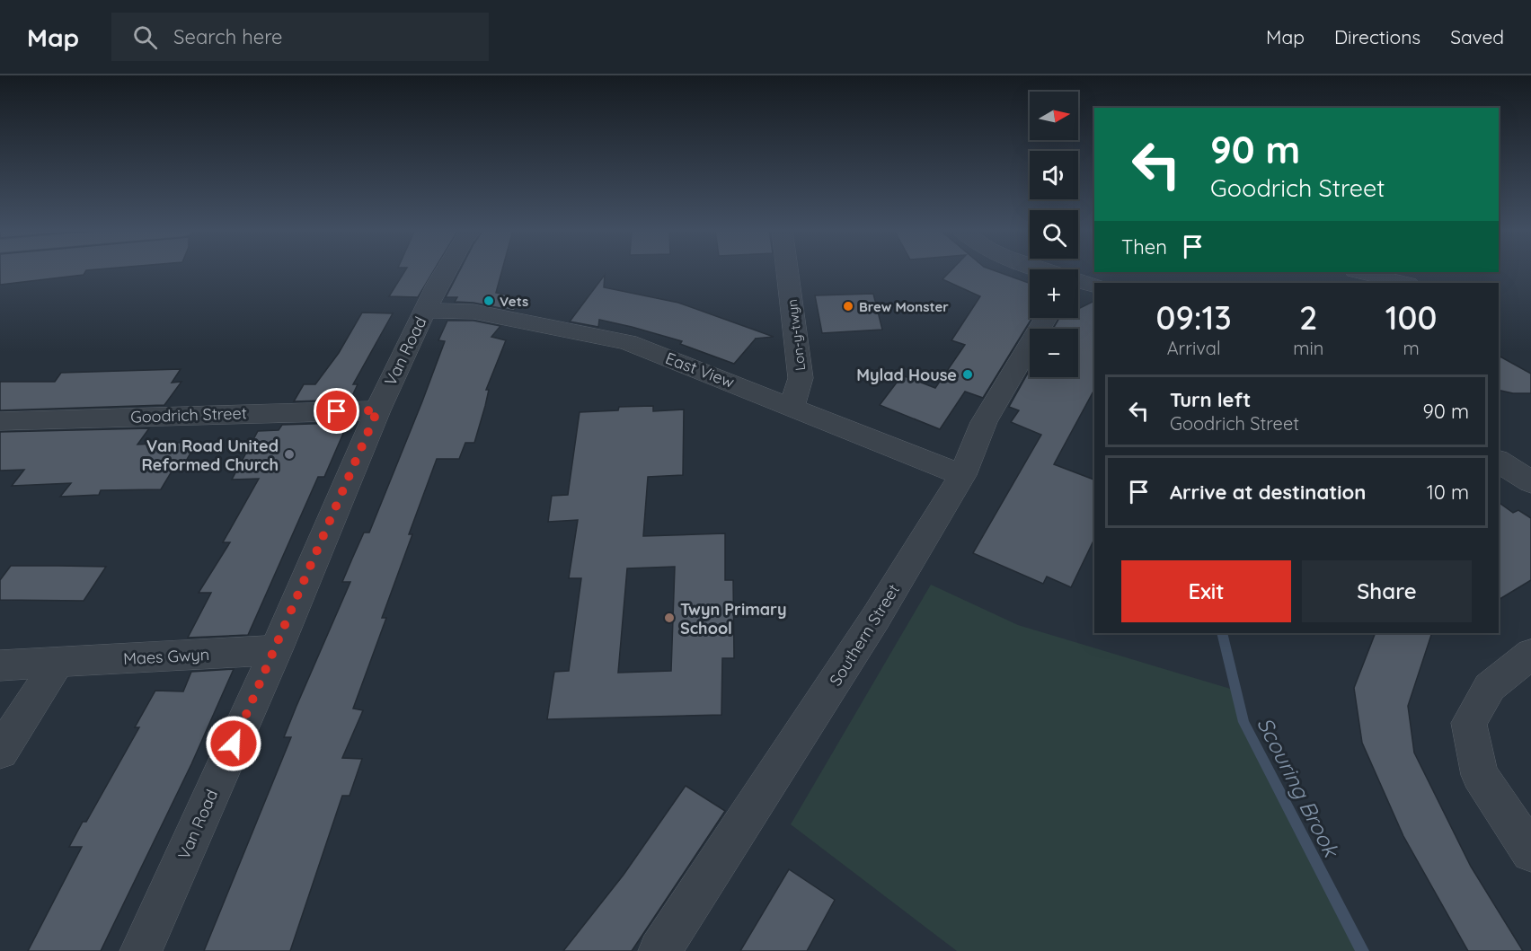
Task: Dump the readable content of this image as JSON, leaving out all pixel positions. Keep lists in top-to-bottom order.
{
  "streets": {
    "street": [
      "Lon-y-twyn",
      "Van Road",
      "East View",
      "Goodrich Street",
      "Southern Street",
      "Maes Gwyn"
    ]
  },
  "crossings": [
    ["Lon-y-twyn", "East View"],
    ["Van Road", "East View"],
    ["Van Road", "Goodrich Street"],
    ["Van Road", "Maes Gwyn"],
    ["East View", "Southern Street"]
  ],
  "water": ["Scouring Brook"],
  "places": [
    "Vets",
    "Brew Monster",
    "Mylad House",
    "Van Road United Reformed Church",
    "Twyn Primary School"
  ],
  "north": "right",
  "page": {
    "header": "Map",
    "search": "Search here",
    "nav": ["Map", "Directions", "Saved"],
    "map_buttons": ["+", "−"],
    "turn": ["90 m", "Goodrich Street"],
    "then": "Then",
    "eta": [
      "09:13",
      "Arrival",
      "2",
      "min",
      "100",
      "m"
    ],
    "list": [
      {
        "name": "Turn left",
        "note": "Goodrich Street",
        "value": "90 m"
      },
      {
        "name": "Arrive at destination",
        "value": "10 m"
      }
    ],
    "buttons": ["Exit", "Share"]
  }
}
